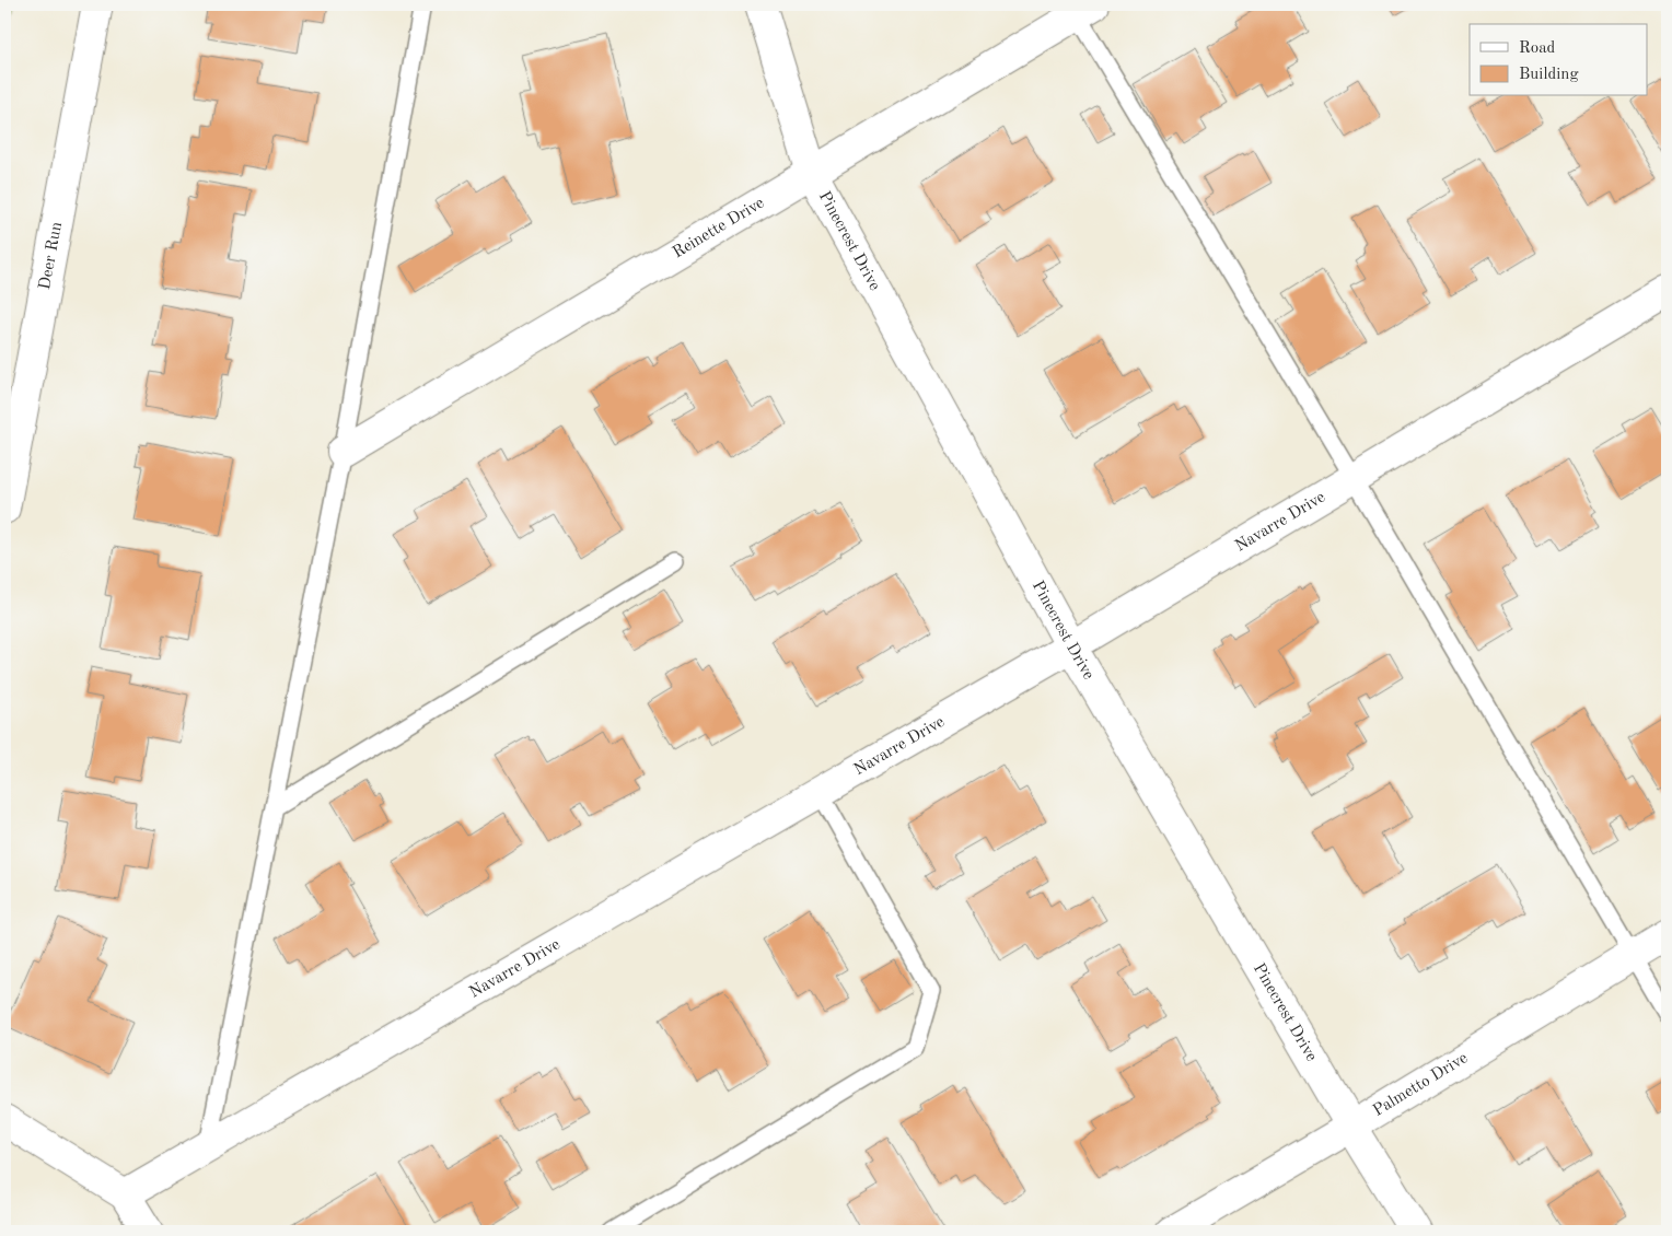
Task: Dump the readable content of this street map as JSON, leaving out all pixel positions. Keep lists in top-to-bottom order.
{
  "streets": {
    "street": [
      "Reinette Drive",
      "Pinecrest Drive",
      "Deer Run",
      "Navarre Drive",
      "Palmetto Drive"
    ]
  },
  "crossings": [
    ["Reinette Drive", "Pinecrest Drive"],
    ["Pinecrest Drive", "Navarre Drive"],
    ["Pinecrest Drive", "Palmetto Drive"]
  ],
  "legend": ["Road", "Building"]
}
